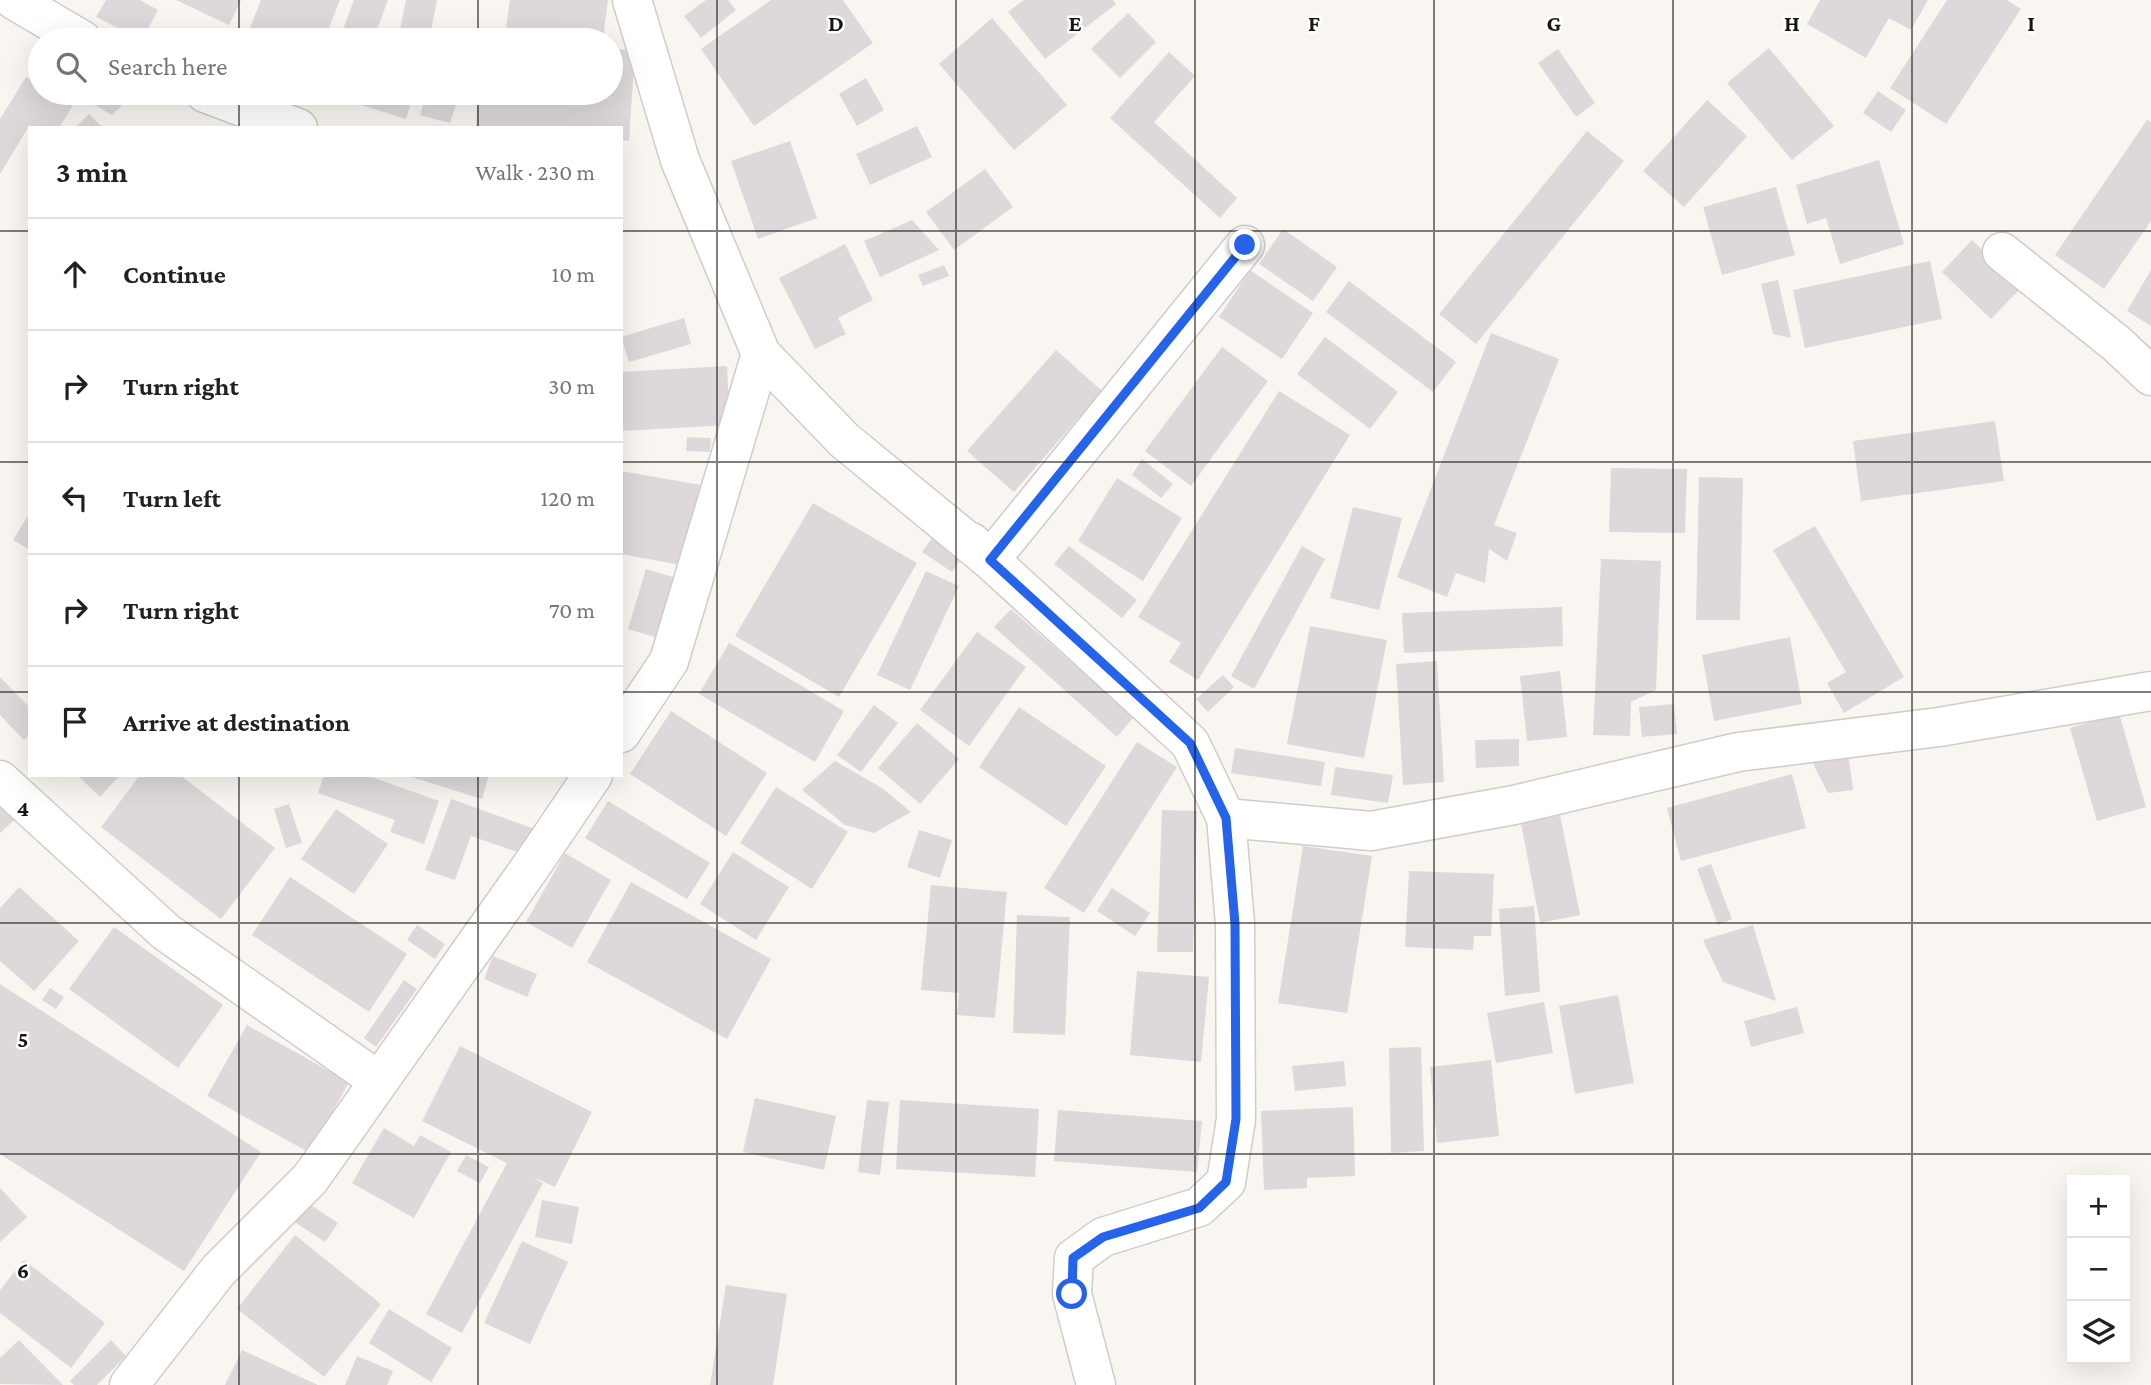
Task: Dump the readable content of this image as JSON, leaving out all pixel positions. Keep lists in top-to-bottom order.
{
  "page": {
    "search": "Search here",
    "heading": ["3 min", "Walk · 230 m"],
    "list": [
      ["Continue", "10 m"],
      ["Turn right", "30 m"],
      ["Turn left", "120 m"],
      ["Turn right", "70 m"],
      "Arrive at destination"
    ],
    "map_buttons": ["+", "−"]
  },
  "grid": {
    "columns": [
      "D",
      "E",
      "F",
      "G",
      "H",
      "I"
    ],
    "rows": ["4", "5", "6"]
  }
}
